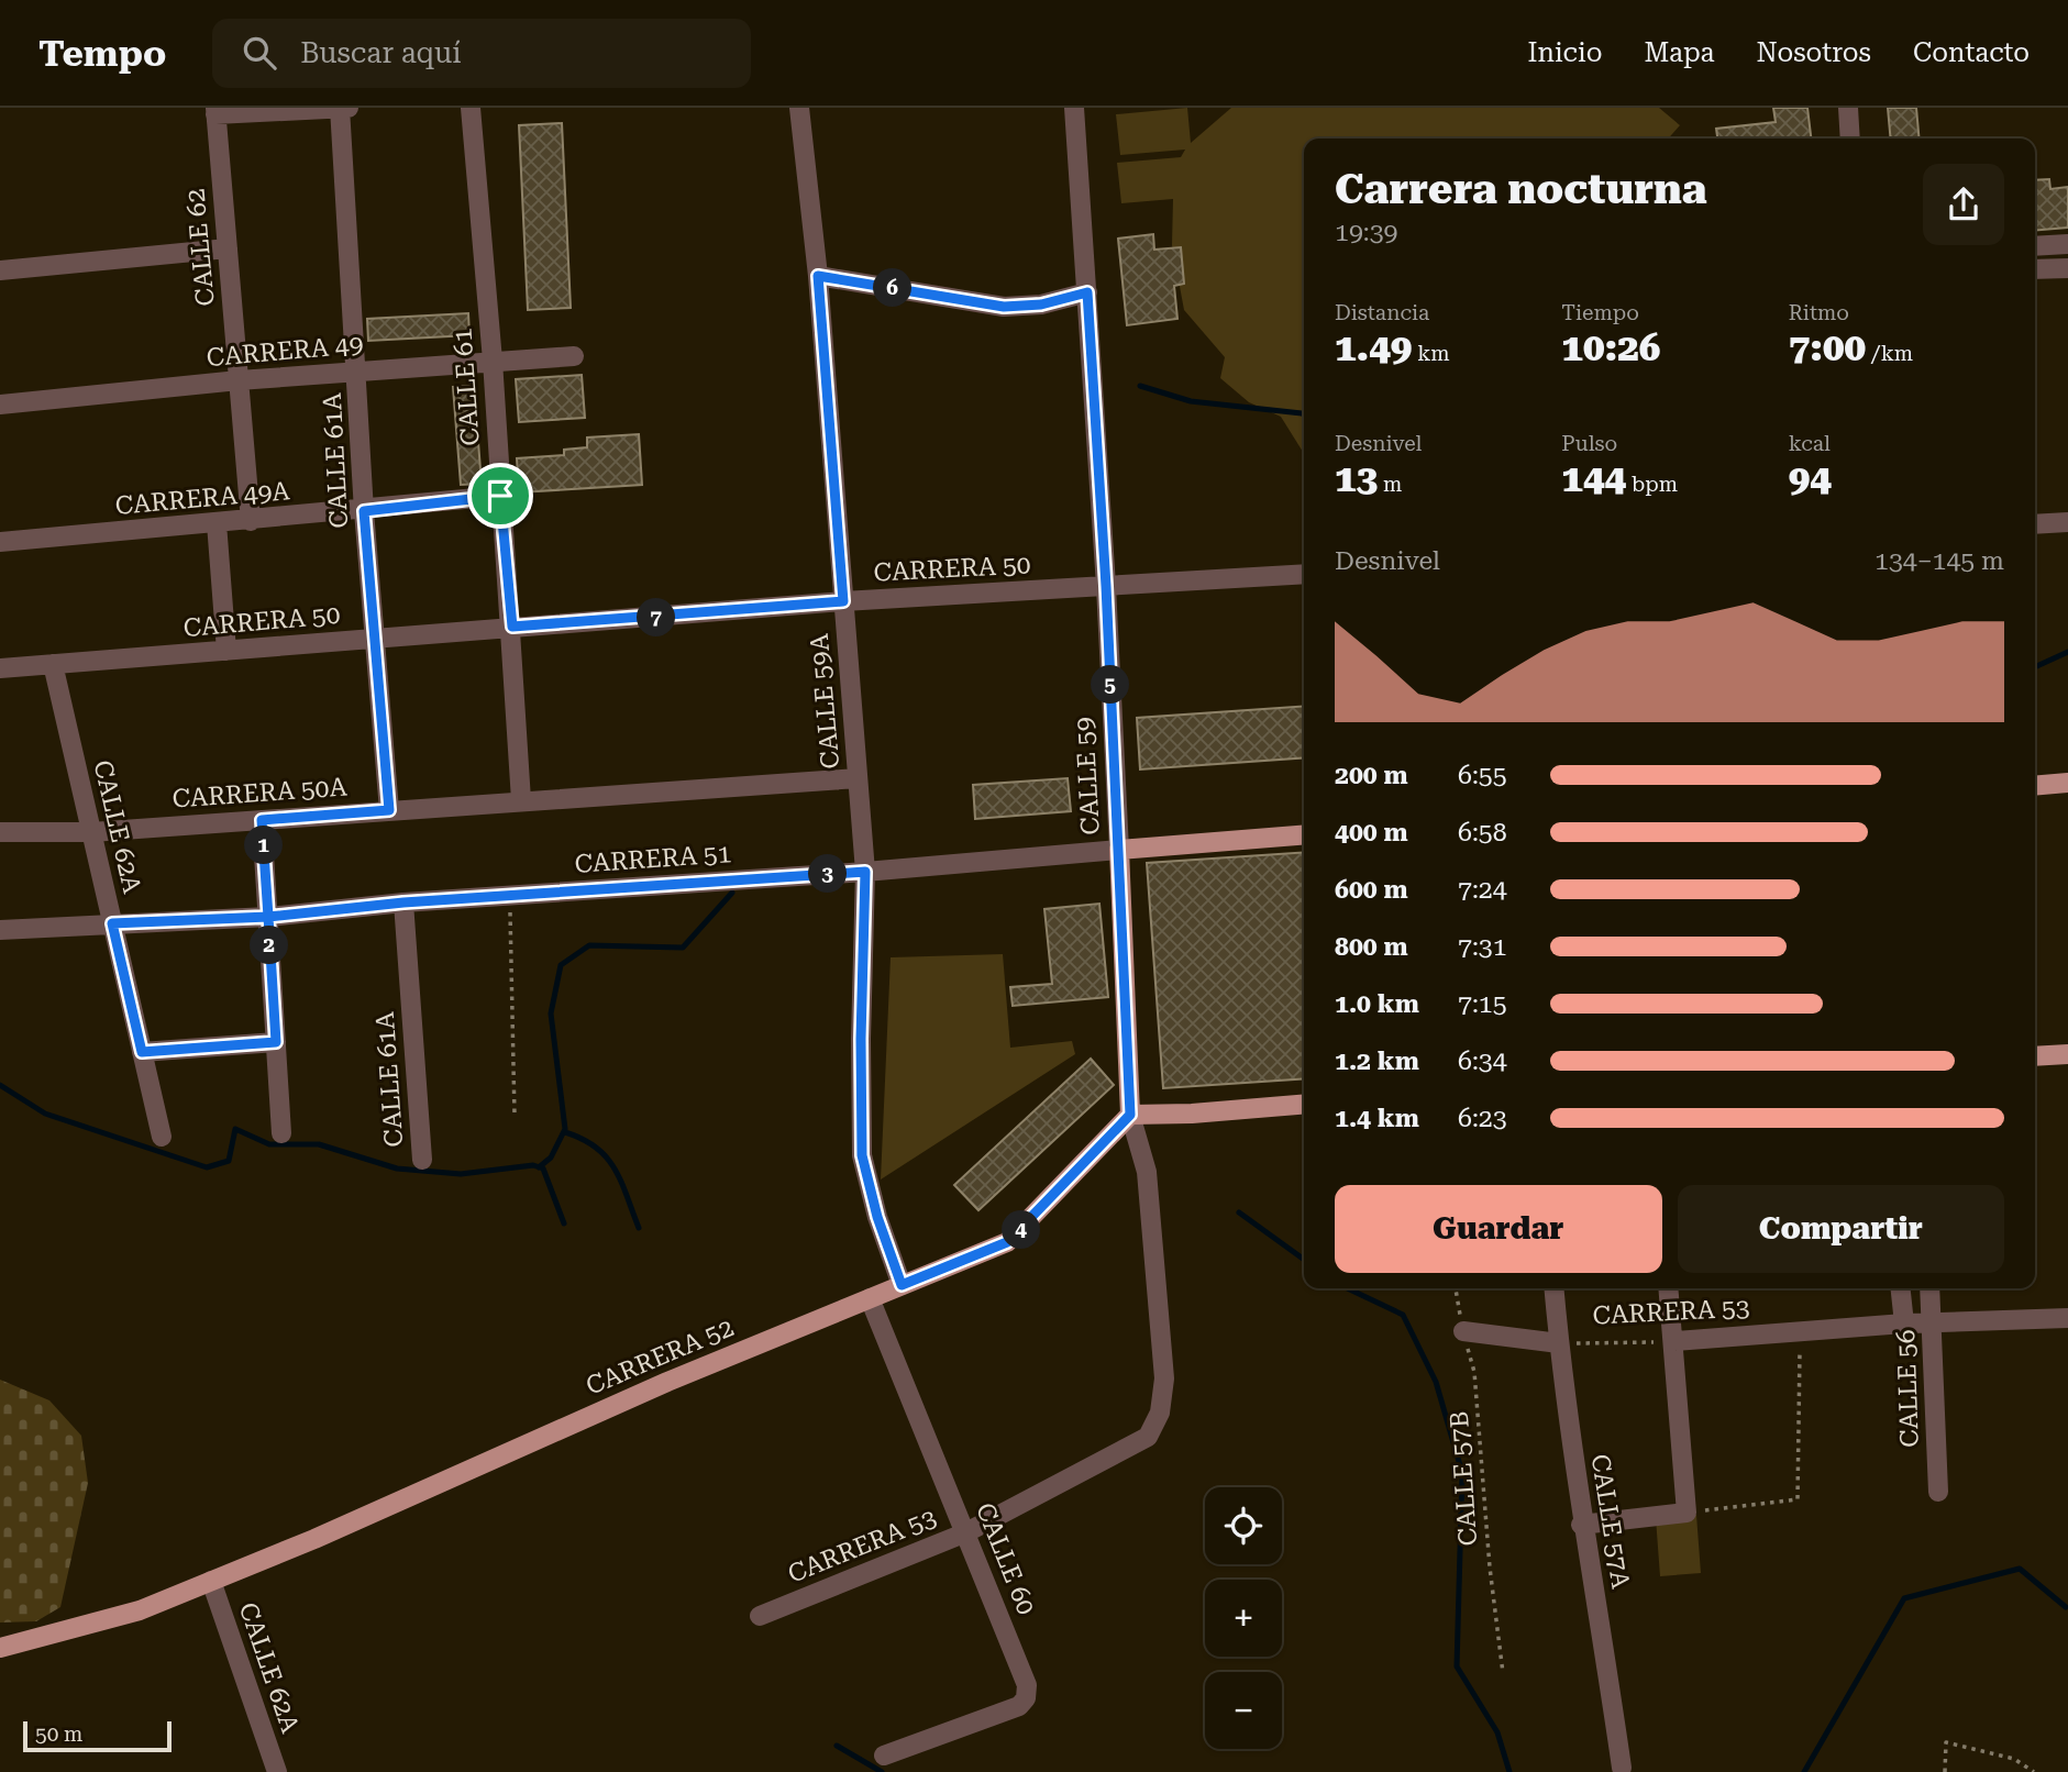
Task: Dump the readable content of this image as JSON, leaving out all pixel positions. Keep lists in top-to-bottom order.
{
  "streets": {
    "main road": ["CALLE 59", "CARRERA 51", "CARRERA 52"],
    "street": [
      "CALLE 62",
      "CARRERA 49",
      "CALLE 61",
      "CALLE 61A",
      "CARRERA 49A",
      "CARRERA 50",
      "CALLE 59A",
      "CARRERA 50A",
      "CALLE 62A",
      "CARRERA 53",
      "CALLE 56",
      "CALLE 57A",
      "CALLE 60"
    ],
    "path": ["CALLE 57B"]
  },
  "crossings": [
    ["CALLE 62", "CARRERA 49"],
    ["CALLE 62", "CARRERA 49A"],
    ["CARRERA 49", "CALLE 61"],
    ["CARRERA 49", "CALLE 61A"],
    ["CALLE 61", "CARRERA 49A"],
    ["CALLE 61", "CARRERA 50"],
    ["CALLE 61", "CARRERA 50A"],
    ["CALLE 61A", "CARRERA 49A"],
    ["CALLE 61A", "CARRERA 50"],
    ["CALLE 61A", "CARRERA 50A"],
    ["CALLE 61A", "CARRERA 51"],
    ["CARRERA 50", "CALLE 59A"],
    ["CARRERA 50", "CALLE 59"],
    ["CARRERA 50", "CALLE 62A"],
    ["CALLE 59A", "CARRERA 50A"],
    ["CALLE 59A", "CARRERA 51"],
    ["CALLE 59A", "CARRERA 52"],
    ["CALLE 59", "CARRERA 51"],
    ["CALLE 59", "CARRERA 53"],
    ["CALLE 59", "CARRERA 52"],
    ["CARRERA 50A", "CALLE 62A"],
    ["CALLE 62A", "CARRERA 51"],
    ["CALLE 62A", "CARRERA 52"],
    ["CARRERA 53", "CALLE 56"],
    ["CARRERA 53", "CALLE 57B"],
    ["CARRERA 53", "CALLE 57A"],
    ["CARRERA 53", "CALLE 60"],
    ["CARRERA 52", "CALLE 60"]
  ],
  "scale_bar": "50 m",
  "page": {
    "header": "Tempo",
    "search": "Buscar aquí",
    "nav": [
      "Inicio",
      "Mapa",
      "Nosotros",
      "Contacto"
    ],
    "heading": ["Carrera nocturna", "19:39"],
    "pins": [
      "6",
      "7",
      "5",
      "1",
      "3",
      "2",
      "4"
    ],
    "stats": [
      ["Distancia", "1.49 km"],
      ["Tiempo", "10:26"],
      ["Ritmo", "7:00 /km"],
      ["Desnivel", "13 m"],
      ["Pulso", "144 bpm"],
      ["kcal", "94"]
    ],
    "chart": ["Desnivel", "134–145 m"],
    "list": [
      {
        "name": "200 m",
        "note": "6:55"
      },
      {
        "name": "400 m",
        "note": "6:58"
      },
      {
        "name": "600 m",
        "note": "7:24"
      },
      {
        "name": "800 m",
        "note": "7:31"
      },
      {
        "name": "1.0 km",
        "note": "7:15"
      },
      {
        "name": "1.2 km",
        "note": "6:34"
      },
      {
        "name": "1.4 km",
        "note": "6:23"
      }
    ],
    "buttons": ["Guardar", "Compartir"],
    "map_buttons": ["+", "−"],
    "scale": "50 m"
  }
}
